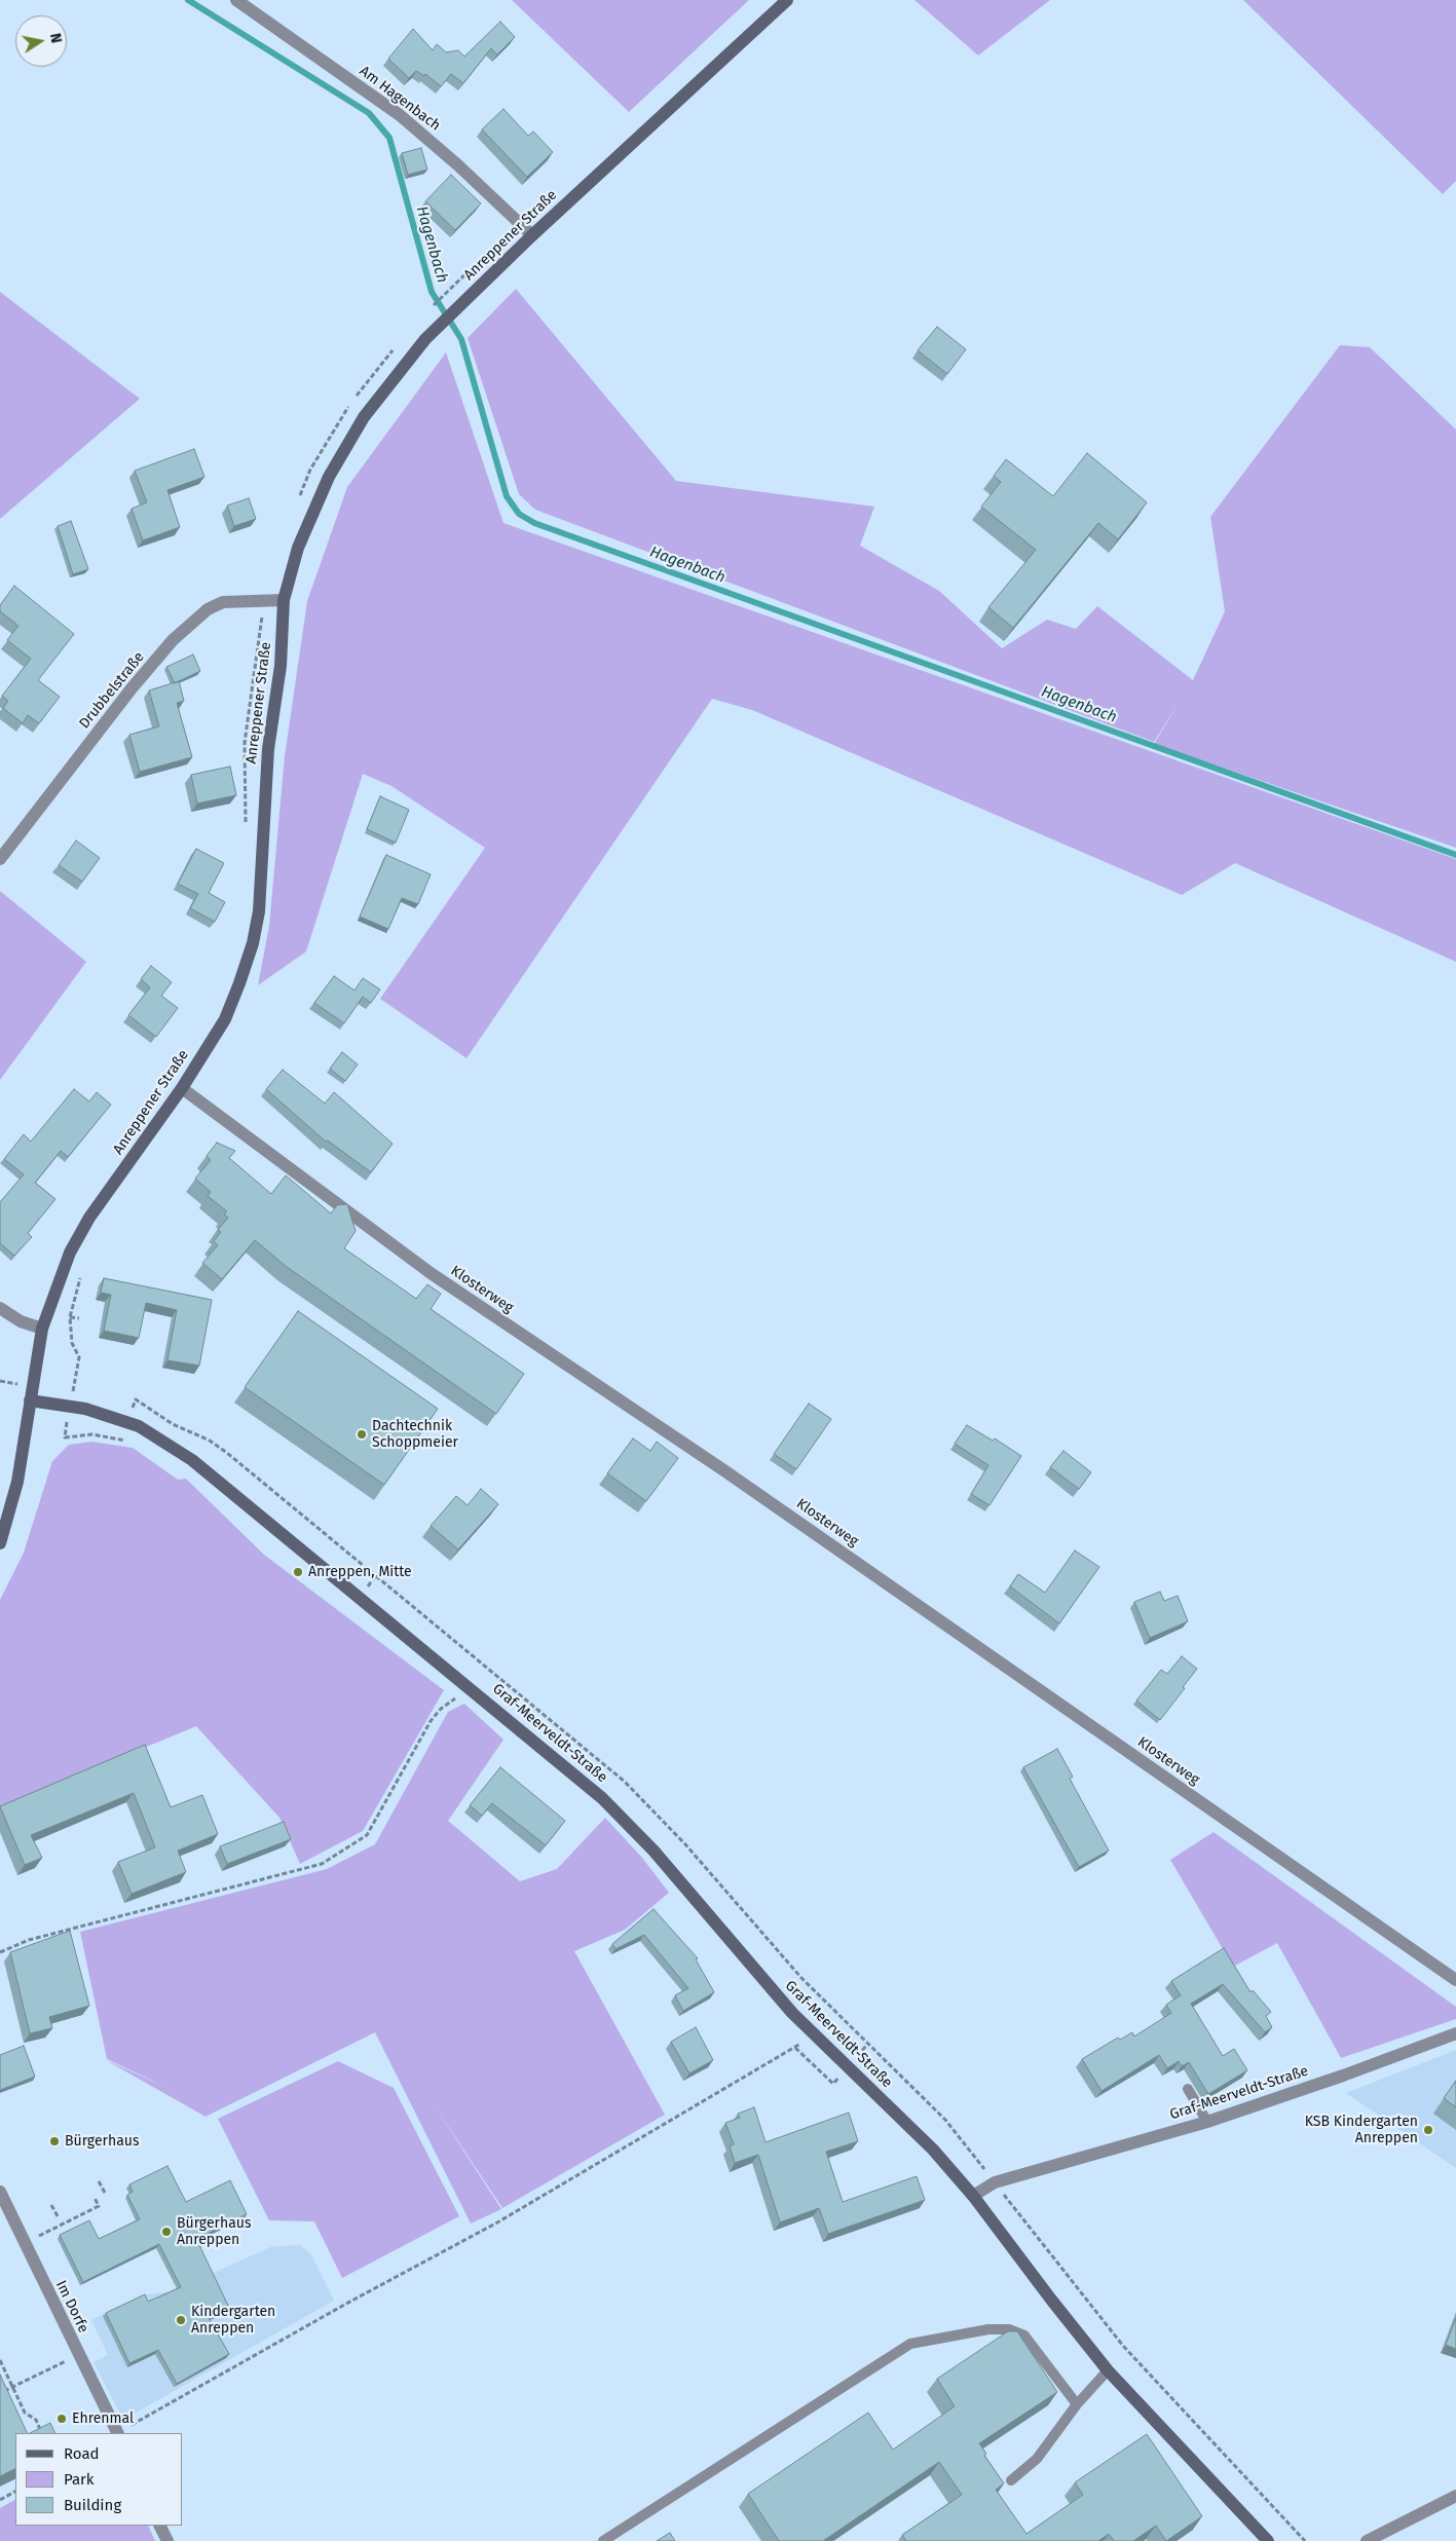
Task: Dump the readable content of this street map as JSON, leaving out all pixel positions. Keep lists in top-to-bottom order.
{
  "streets": {
    "main road": ["Anreppener Straße", "Graf-Meerveldt-Straße"],
    "street": [
      "Am Hagenbach",
      "Drubbelstraße",
      "Klosterweg",
      "Im Dorfe"
    ]
  },
  "crossings": [
    ["Am Hagenbach", "Anreppener Straße"],
    ["Anreppener Straße", "Drubbelstraße"],
    ["Anreppener Straße", "Klosterweg"],
    ["Anreppener Straße", "Graf-Meerveldt-Straße"]
  ],
  "water": ["Hagenbach"],
  "places": [
    "Dachtechnik Schoppmeier",
    "Anreppen, Mitte",
    "KSB Kindergarten Anreppen",
    "Bürgerhaus",
    "Bürgerhaus Anreppen",
    "Kindergarten Anreppen",
    "Ehrenmal"
  ],
  "legend": ["Road", "Park", "Building"],
  "north": "right"
}
